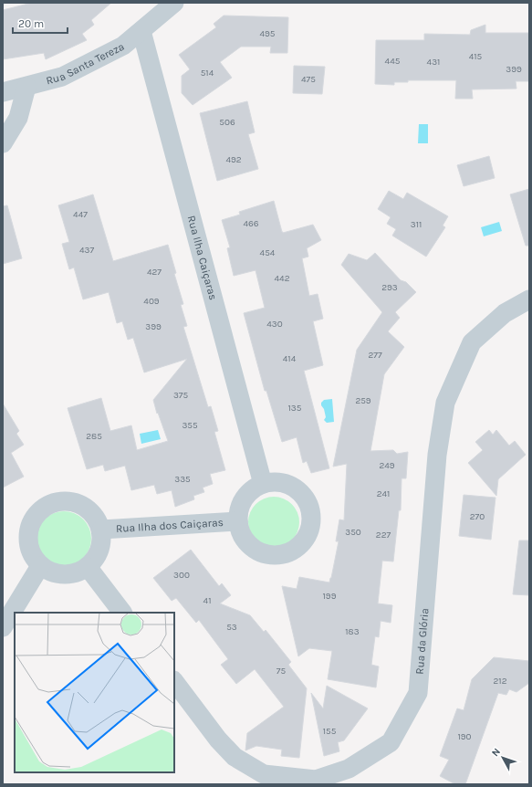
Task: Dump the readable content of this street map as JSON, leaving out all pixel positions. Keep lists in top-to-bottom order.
{
  "streets": {
    "street": [
      "Rua Santa Tereza",
      "Rua Ilha Caiçaras",
      "Rua Ilha dos Caiçaras",
      "Rua da Glória"
    ]
  },
  "crossings": [
    ["Rua Santa Tereza", "Rua Ilha Caiçaras"],
    ["Rua Ilha Caiçaras", "Rua Ilha dos Caiçaras"]
  ],
  "house_numbers": [
    "495",
    "415",
    "445",
    "431",
    "399",
    "514",
    "475",
    "506",
    "492",
    "447",
    "466",
    "311",
    "437",
    "454",
    "427",
    "442",
    "293",
    "409",
    "430",
    "399",
    "277",
    "414",
    "375",
    "259",
    "135",
    "355",
    "285",
    "249",
    "335",
    "241",
    "270",
    "350",
    "227",
    "300",
    "199",
    "41",
    "53",
    "183",
    "75",
    "212",
    "155",
    "190"
  ],
  "scale_bar": "20 m",
  "north": "top left"
}
